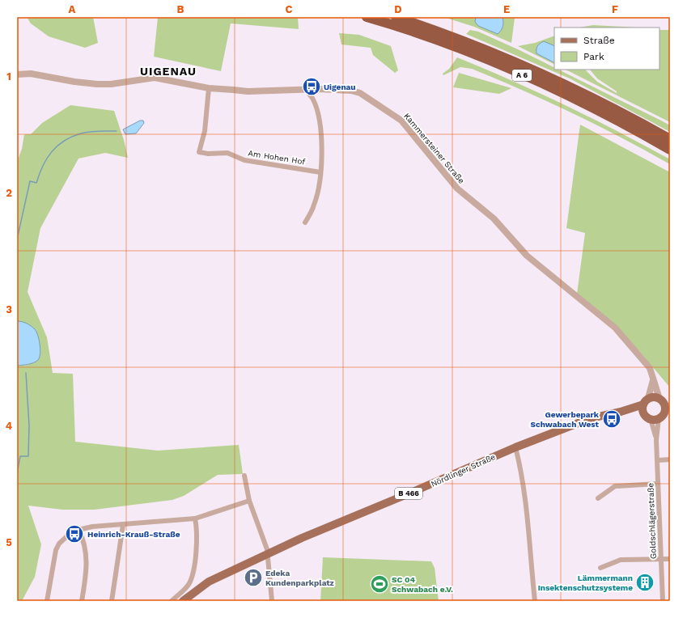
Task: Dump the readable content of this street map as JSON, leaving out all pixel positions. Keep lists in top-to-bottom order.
{
  "streets": {
    "highway": ["A 6"],
    "main road": ["Nördlinger Straße", "B 466"],
    "street": ["Kammersteiner Straße", "Am Hohen Hof", "Goldschlägerstraße"]
  },
  "crossings": [
    ["Kammersteiner Straße", "Am Hohen Hof"],
    ["Kammersteiner Straße", "B 466"],
    ["Kammersteiner Straße", "Goldschlägerstraße"],
    ["Nördlinger Straße", "B 466"],
    ["B 466", "Goldschlägerstraße"]
  ],
  "districts": ["UIGENAU"],
  "places": {
    "bus stop": ["Uigenau", "Gewerbepark Schwabach West", "Heinrich-Krauß-Straße"],
    "parking": ["Edeka Kundenparkplatz"],
    "building": ["Lämmermann Insektenschutzsysteme"],
    "sports": ["SC 04 Schwabach e.V."]
  },
  "legend": ["Straße", "Park"],
  "grid": {
    "columns": [
      "A",
      "B",
      "C",
      "D",
      "E",
      "F"
    ],
    "rows": [
      "1",
      "2",
      "3",
      "4",
      "5"
    ]
  }
}
